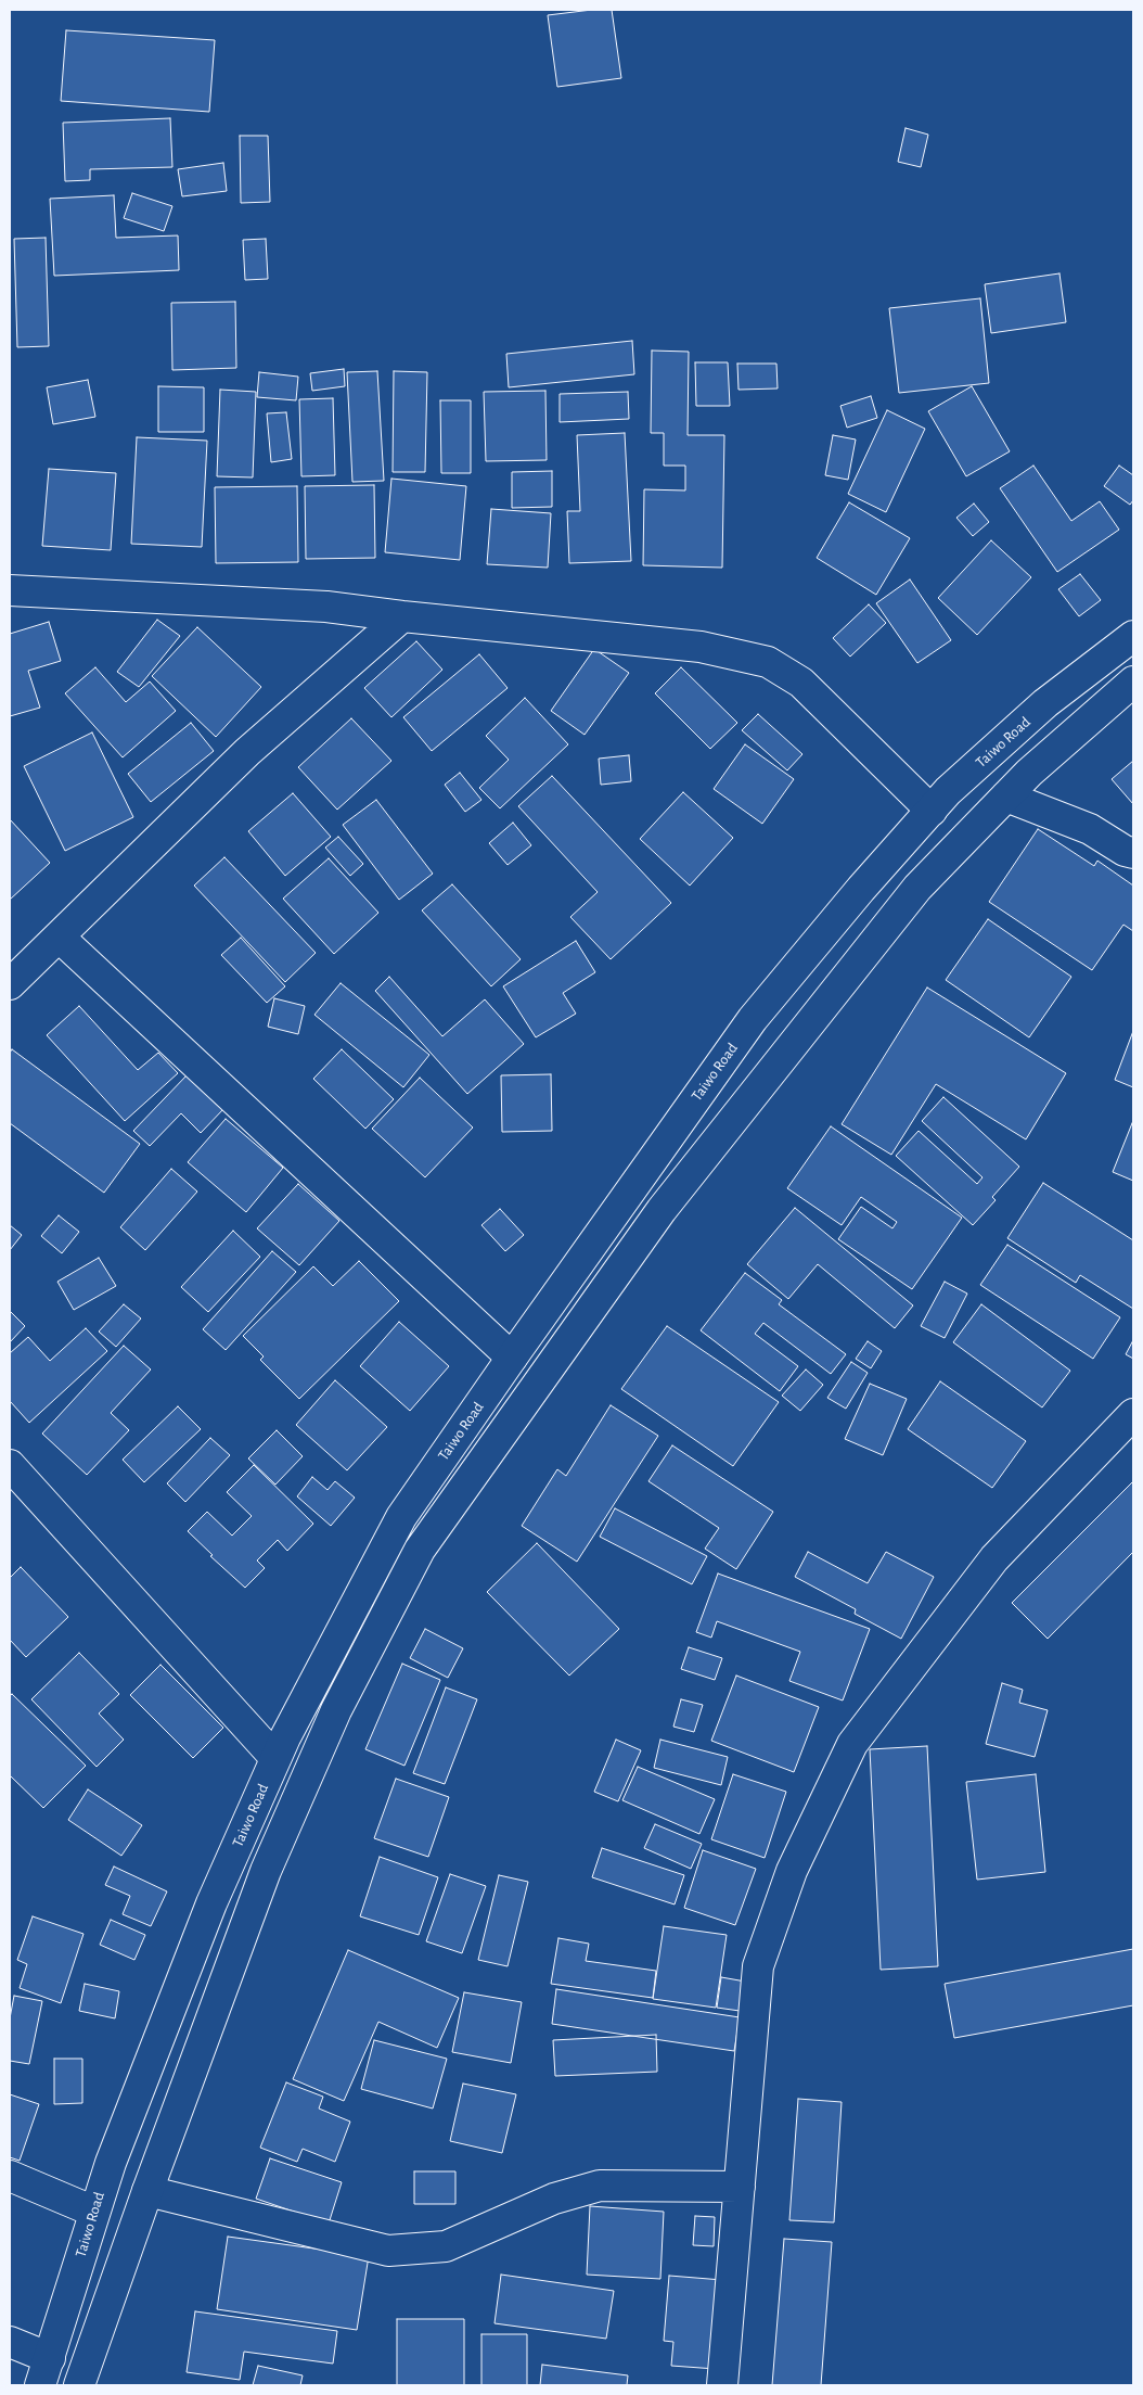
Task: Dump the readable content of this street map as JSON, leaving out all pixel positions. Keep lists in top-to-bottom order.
{
  "streets": {
    "street": ["Taiwo Road"]
  }
}
